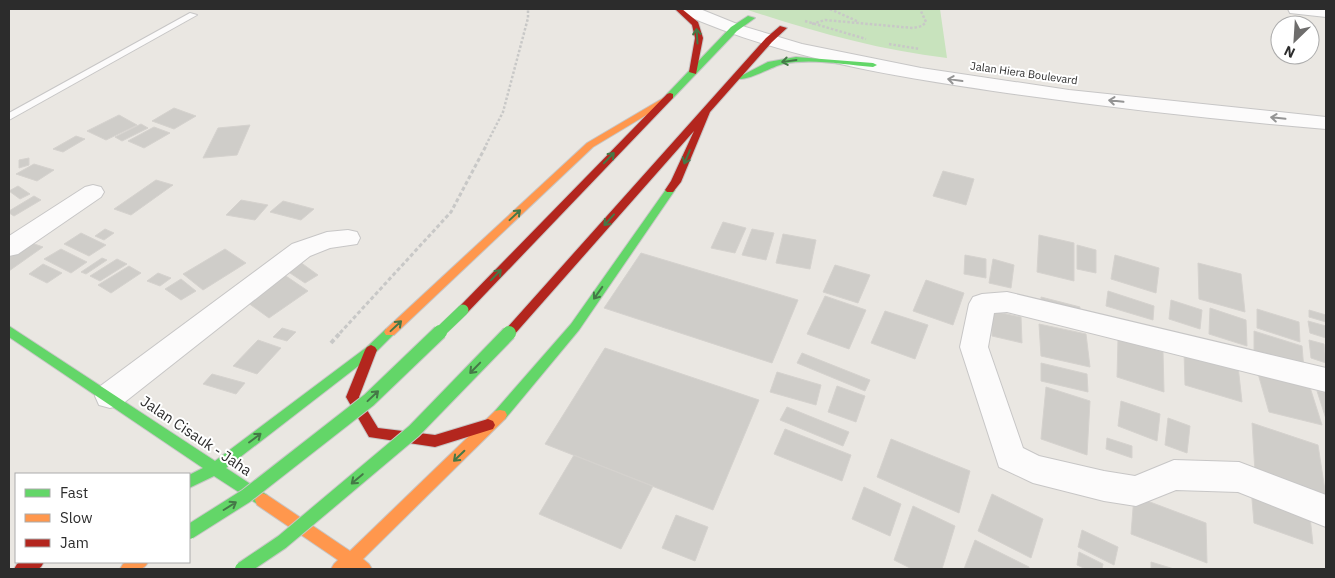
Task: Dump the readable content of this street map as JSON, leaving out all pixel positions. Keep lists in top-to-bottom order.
{
  "streets": {
    "main road": ["Jalan Cisauk - Jaha"],
    "street": ["Jalan Hiera Boulevard"]
  },
  "legend": ["Fast", "Slow", "Jam"],
  "north": "bottom left"
}
